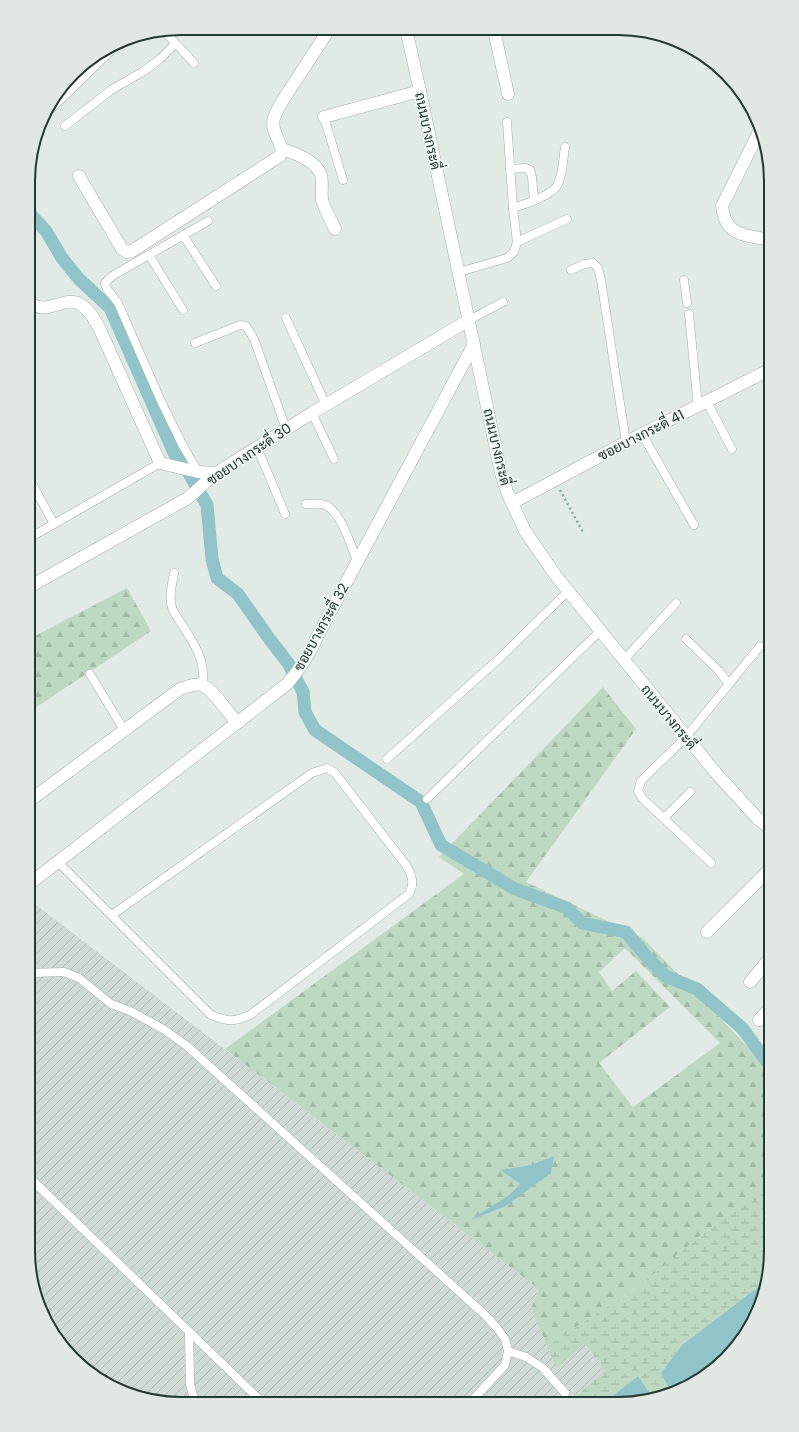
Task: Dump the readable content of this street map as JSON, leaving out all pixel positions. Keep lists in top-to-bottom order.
{
  "streets": {
    "street": [
      "ถนนบางกระดี่",
      "ซอยบางกระดี่ 41",
      "ซอยบางกระดี่ 30",
      "ซอยบางกระดี่ 32"
    ]
  },
  "crossings": [
    ["ถนนบางกระดี่", "ซอยบางกระดี่ 41"],
    ["ถนนบางกระดี่", "ซอยบางกระดี่ 30"],
    ["ถนนบางกระดี่", "ซอยบางกระดี่ 32"]
  ]
}
